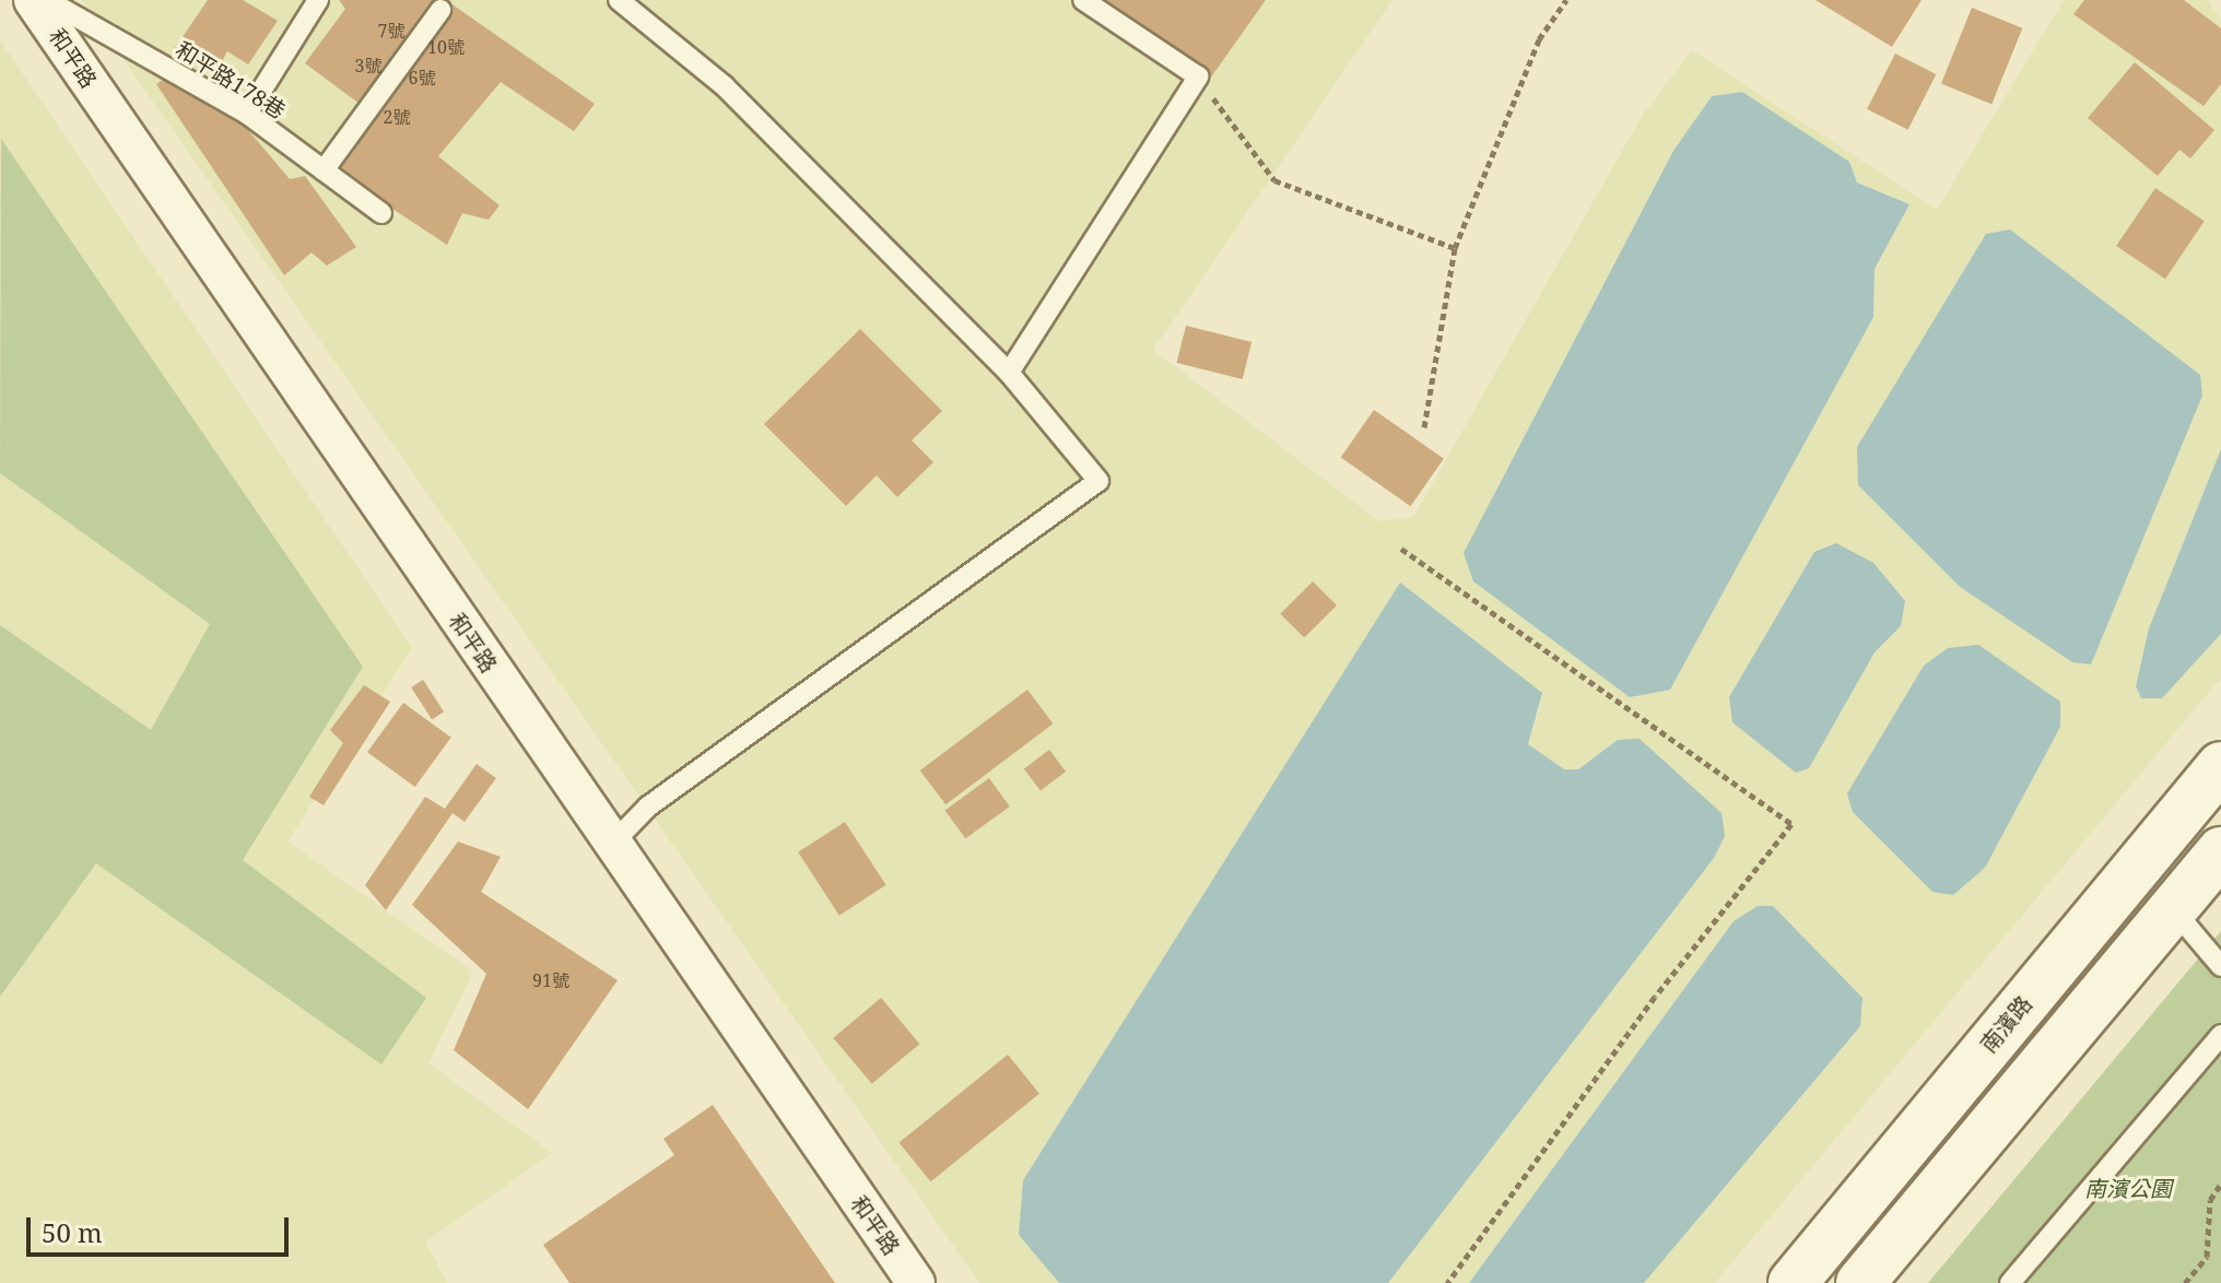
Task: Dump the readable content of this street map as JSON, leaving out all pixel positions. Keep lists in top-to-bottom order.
{
  "streets": {
    "main road": ["南濱路"],
    "street": ["和平路"],
    "lane": ["和平路178巷"]
  },
  "parks": ["南濱公園"],
  "house_numbers": [
    "7號",
    "10號",
    "3號",
    "6號",
    "2號",
    "91號"
  ],
  "scale_bar": "50 m"
}
